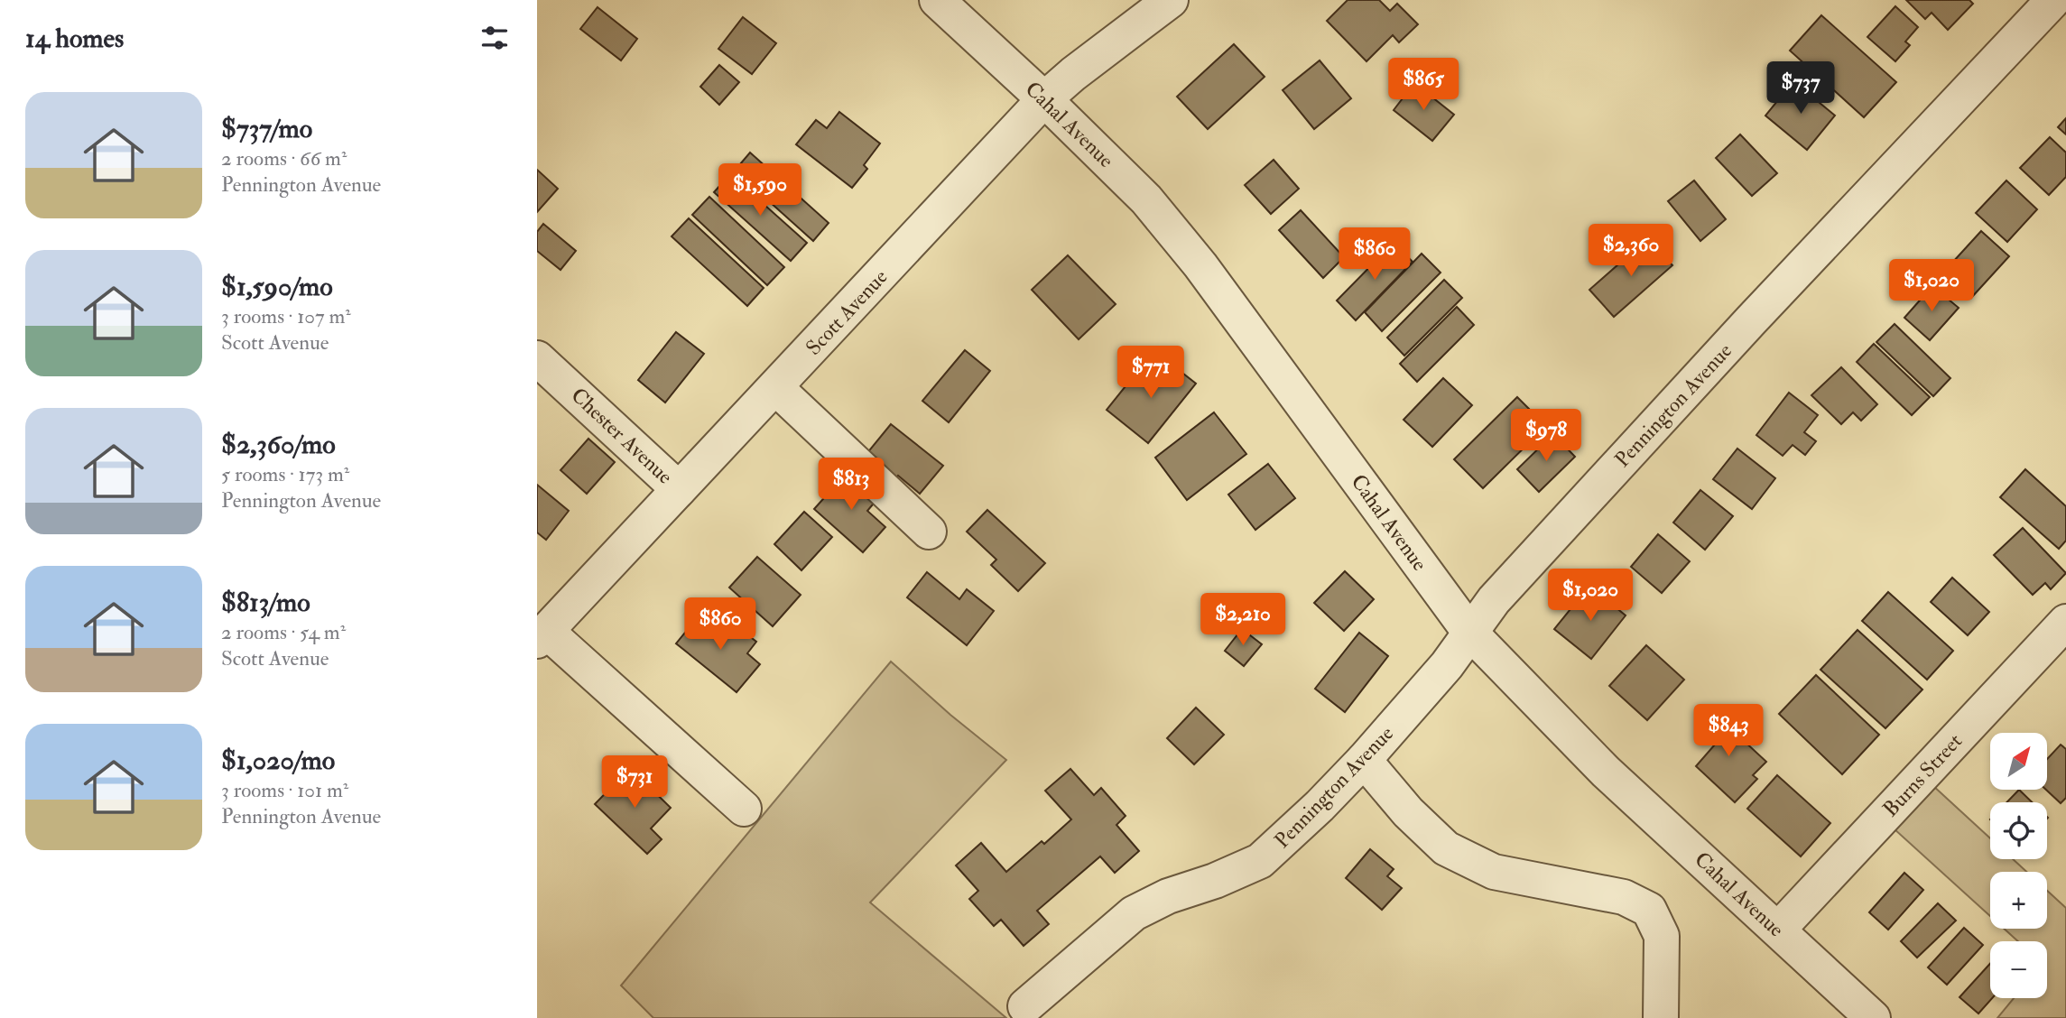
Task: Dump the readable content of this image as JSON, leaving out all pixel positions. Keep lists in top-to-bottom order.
{
  "streets": {
    "street": [
      "Cahal Avenue",
      "Scott Avenue",
      "Pennington Avenue",
      "Chester Avenue",
      "Burns Street"
    ]
  },
  "crossings": [
    ["Cahal Avenue", "Scott Avenue"],
    ["Cahal Avenue", "Pennington Avenue"],
    ["Cahal Avenue", "Burns Street"],
    ["Scott Avenue", "Chester Avenue"]
  ],
  "north": "top right",
  "page": {
    "heading": "14 homes",
    "price": [
      "$865",
      "$737",
      "$1,590",
      "$2,360",
      "$860",
      "$1,020",
      "$771",
      "$978",
      "$813",
      "$1,020",
      "$2,210",
      "$860",
      "$843",
      "$731"
    ],
    "list": [
      {
        "name": "$737/mo",
        "note": "2 rooms · 66 m² · Pennington Avenue"
      },
      {
        "name": "$1,590/mo",
        "note": "3 rooms · 107 m² · Scott Avenue"
      },
      {
        "name": "$2,360/mo",
        "note": "5 rooms · 173 m² · Pennington Avenue"
      },
      {
        "name": "$813/mo",
        "note": "2 rooms · 54 m² · Scott Avenue"
      },
      {
        "name": "$1,020/mo",
        "note": "3 rooms · 101 m² · Pennington Avenue"
      }
    ],
    "map_buttons": ["+", "−"]
  }
}
